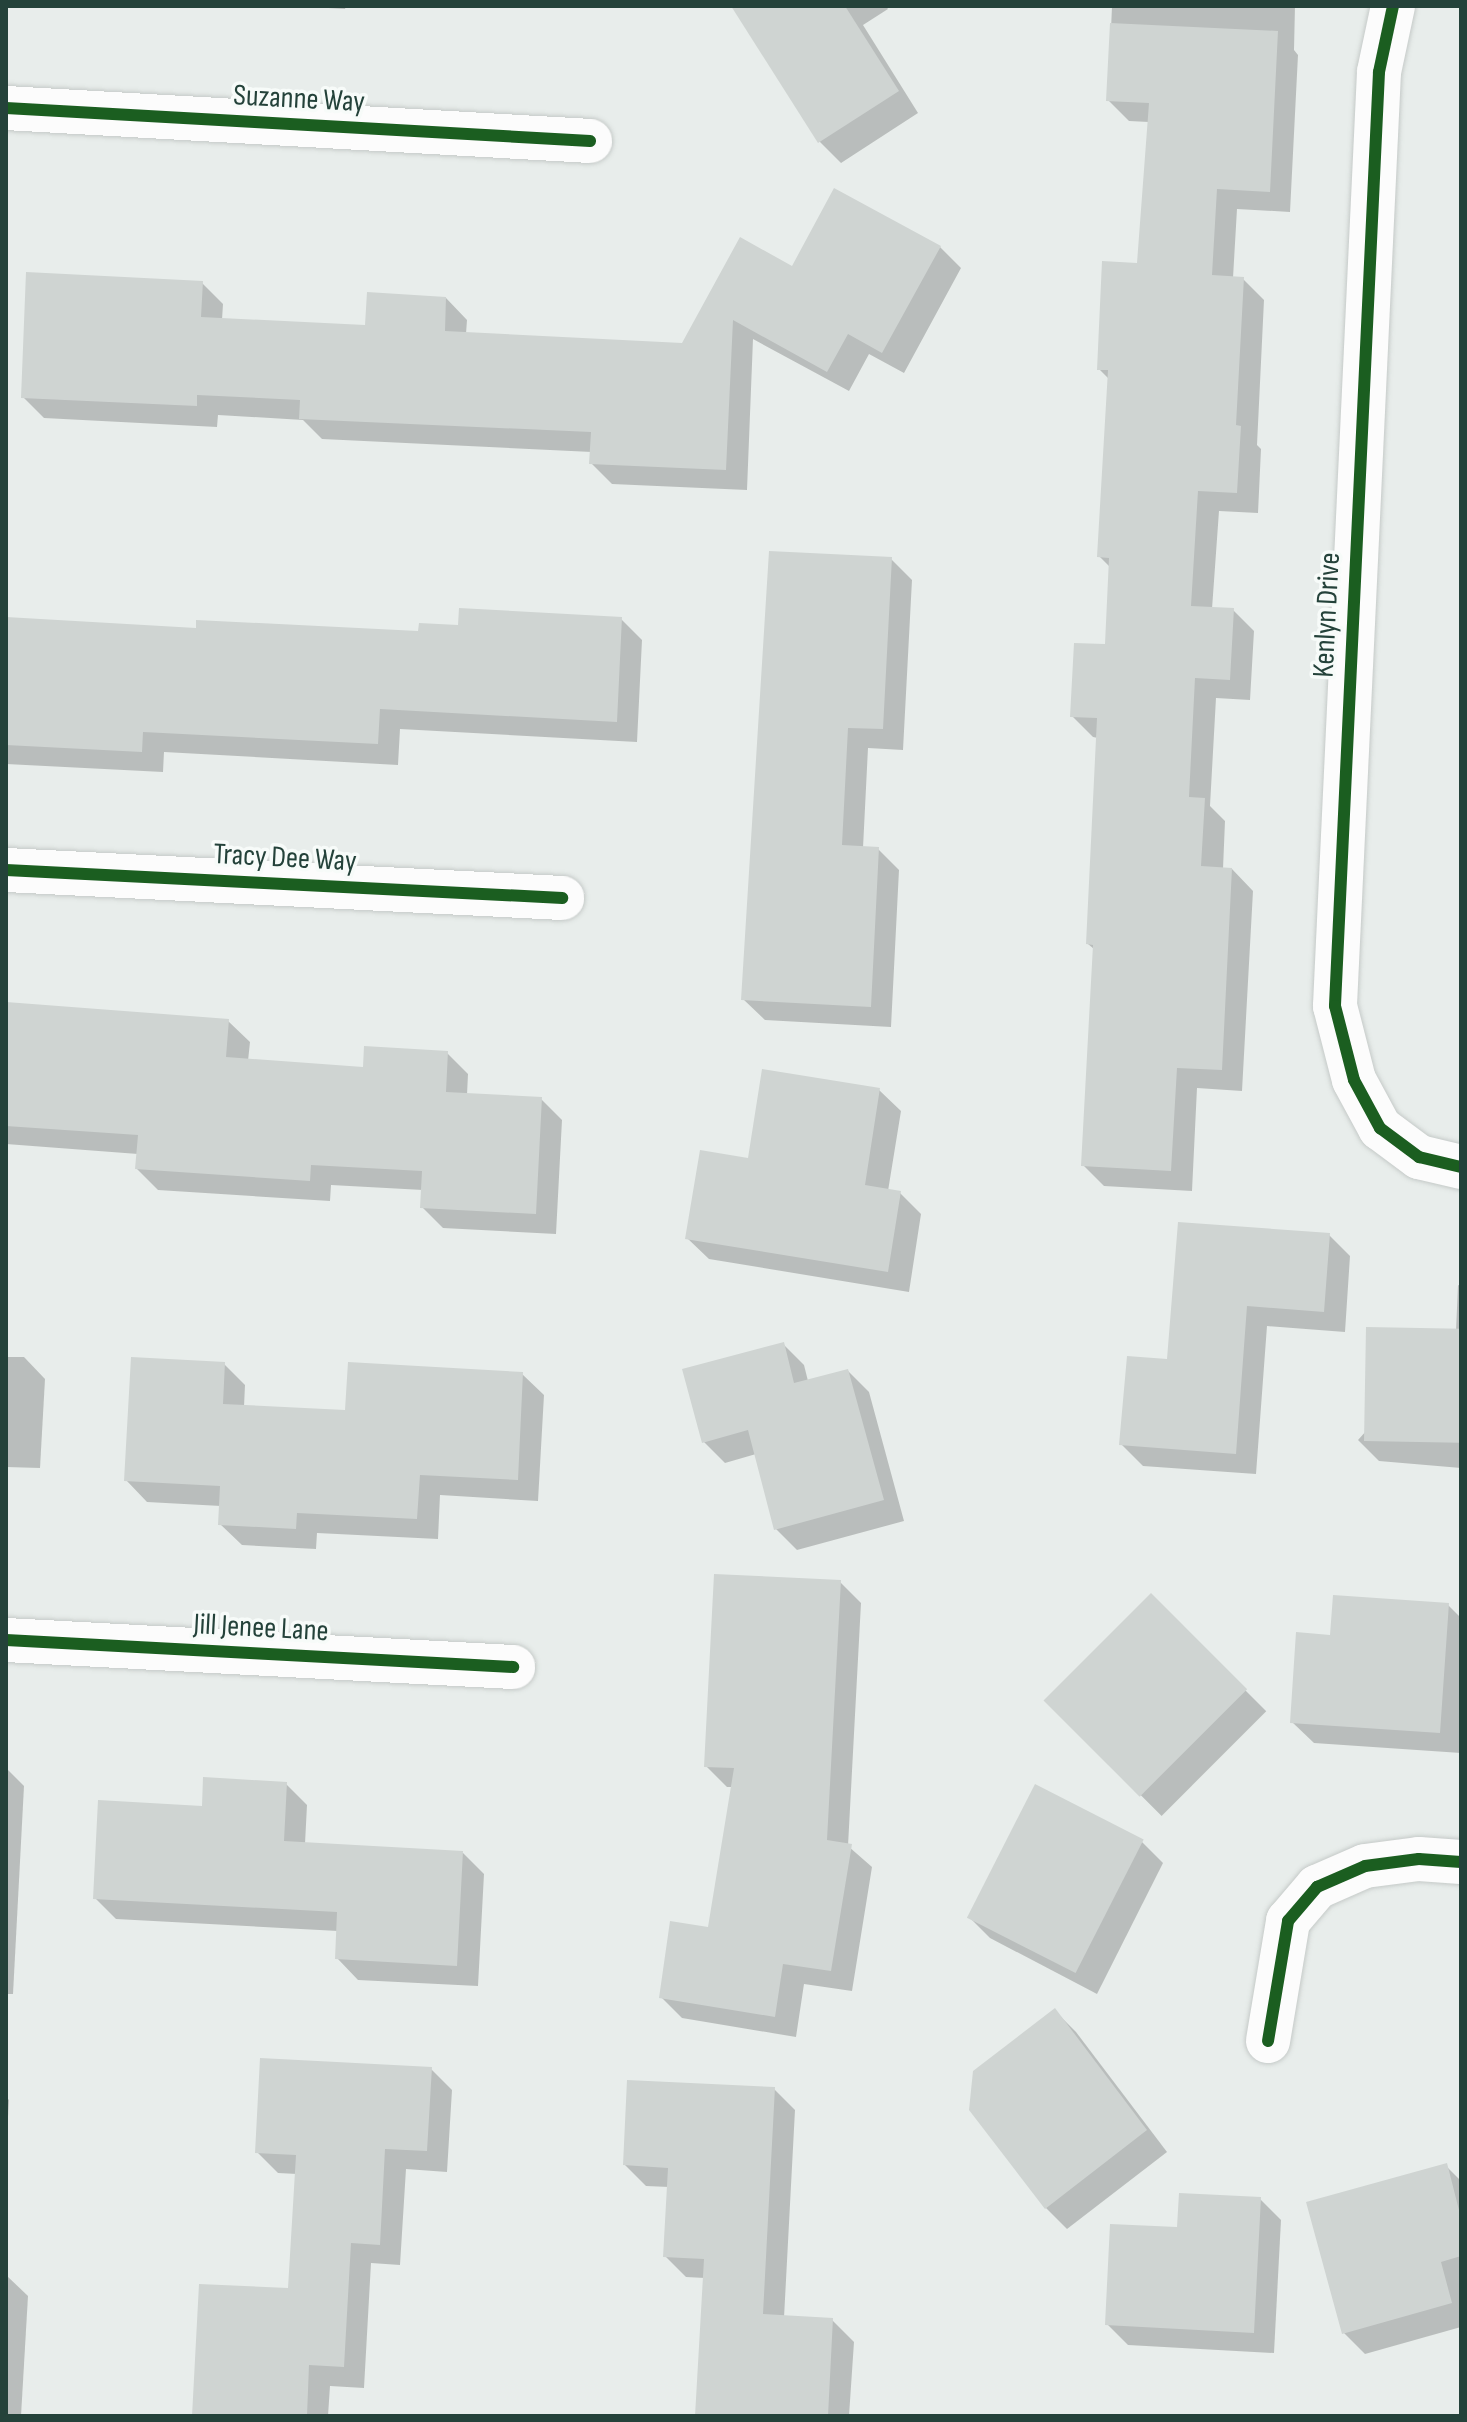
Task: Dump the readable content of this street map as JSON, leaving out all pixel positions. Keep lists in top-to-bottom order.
{
  "streets": {
    "street": [
      "Suzanne Way",
      "Kenlyn Drive",
      "Tracy Dee Way",
      "Jill Jenee Lane"
    ]
  }
}
